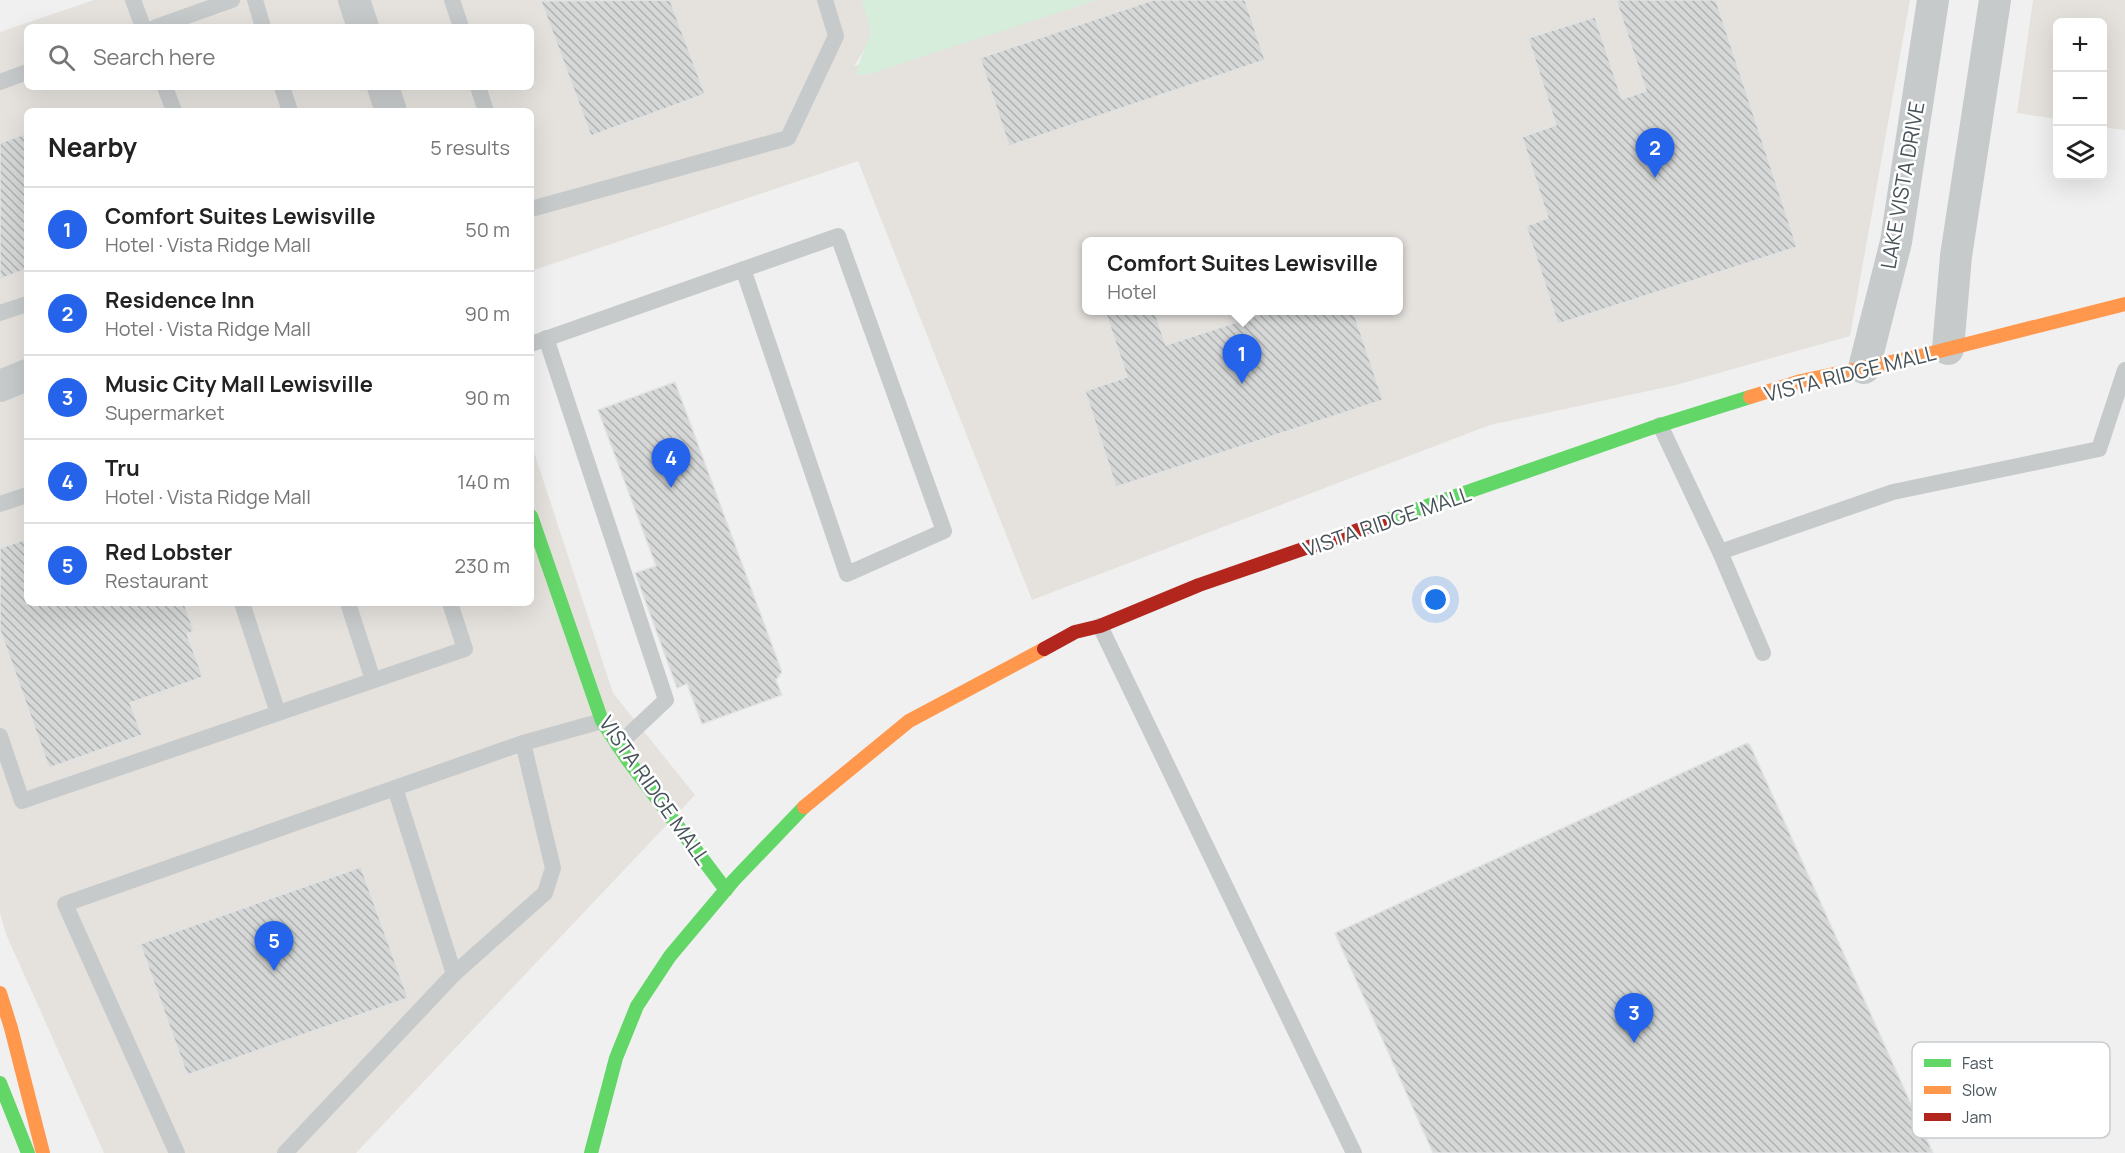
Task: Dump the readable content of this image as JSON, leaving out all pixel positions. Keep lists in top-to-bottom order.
{
  "streets": {
    "main road": ["VISTA RIDGE MALL"],
    "street": ["LAKE VISTA DRIVE"]
  },
  "crossings": [
    ["LAKE VISTA DRIVE", "VISTA RIDGE MALL"]
  ],
  "legend": ["Fast", "Slow", "Jam"],
  "page": {
    "map_buttons": ["+", "−"],
    "search": "Search here",
    "heading": ["Nearby", "5 results"],
    "pins": [
      "2",
      "1",
      "4",
      "5",
      "3"
    ],
    "list": [
      {
        "mark": "1",
        "name": "Comfort Suites Lewisville",
        "note": "Hotel · Vista Ridge Mall",
        "value": "50 m"
      },
      {
        "mark": "2",
        "name": "Residence Inn",
        "note": "Hotel · Vista Ridge Mall",
        "value": "90 m"
      },
      {
        "mark": "3",
        "name": "Music City Mall Lewisville",
        "note": "Supermarket",
        "value": "90 m"
      },
      {
        "mark": "4",
        "name": "Tru",
        "note": "Hotel · Vista Ridge Mall",
        "value": "140 m"
      },
      {
        "mark": "5",
        "name": "Red Lobster",
        "note": "Restaurant",
        "value": "230 m"
      }
    ],
    "popup": ["Comfort Suites Lewisville", "Hotel"]
  }
}
